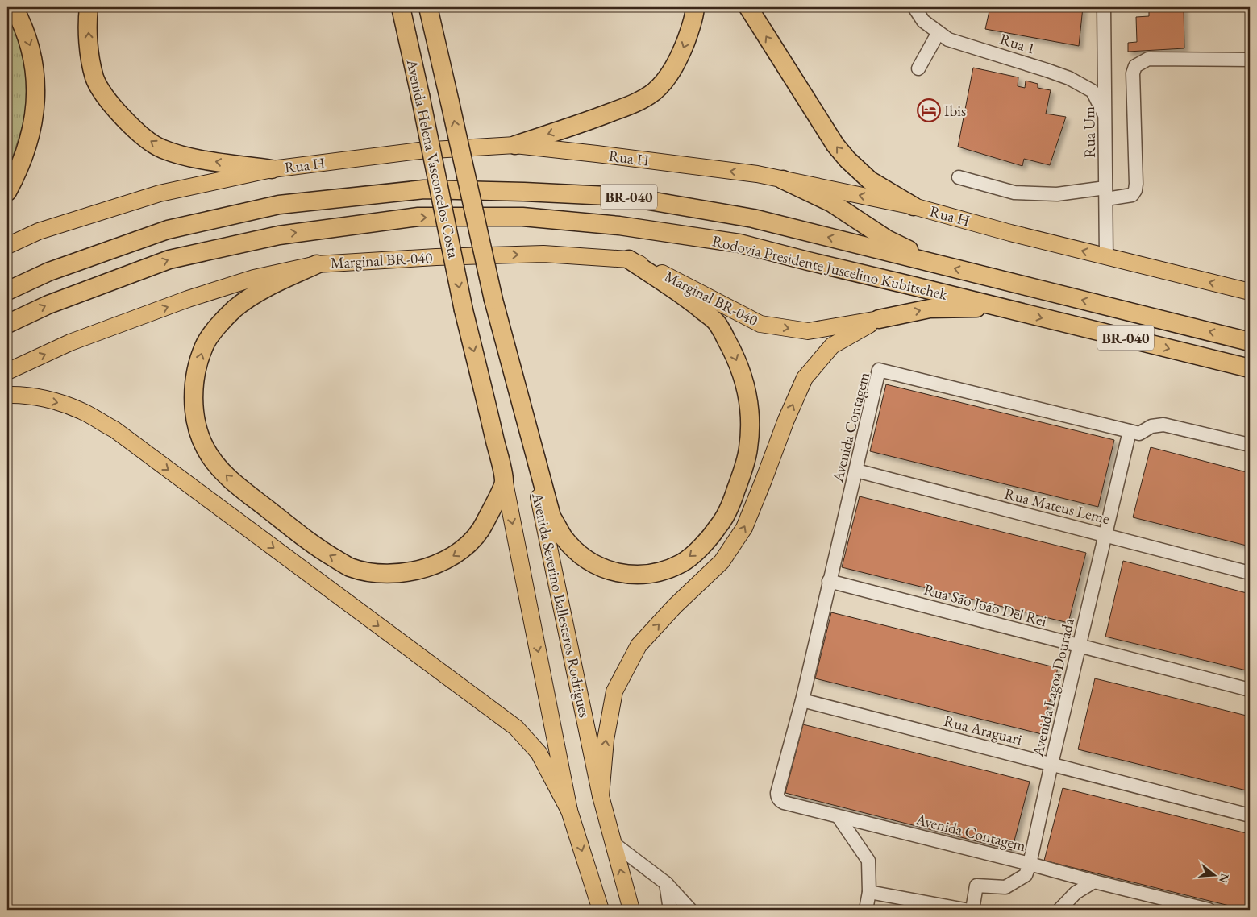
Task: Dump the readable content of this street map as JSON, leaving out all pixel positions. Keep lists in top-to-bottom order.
{
  "streets": {
    "highway": [
      "Avenida Helena Vasconcelos Costa",
      "BR-040",
      "Rodovia Presidente Juscelino Kubitschek",
      "Avenida Severino Ballesteros Rodrigues"
    ],
    "main road": ["Rua H", "Marginal BR-040"],
    "lane": [
      "Rua 1",
      "Rua Um",
      "Avenida Contagem",
      "Rua Mateus Leme",
      "Rua São João Del Rei",
      "Avenida Lagoa Dourada",
      "Rua Araguari"
    ]
  },
  "crossings": [
    ["Rua 1", "Rua Um"],
    ["Rua Um", "Rua H"],
    ["Avenida Helena Vasconcelos Costa", "Avenida Severino Ballesteros Rodrigues"],
    ["Avenida Contagem", "Rua Mateus Leme"],
    ["Avenida Contagem", "Rua São João Del Rei"],
    ["Avenida Contagem", "Avenida Lagoa Dourada"],
    ["Avenida Contagem", "Rua Araguari"],
    ["Rua Mateus Leme", "Avenida Lagoa Dourada"],
    ["Rua São João Del Rei", "Avenida Lagoa Dourada"],
    ["Avenida Lagoa Dourada", "Rua Araguari"]
  ],
  "one_way": ["Rua H", "Marginal BR-040"],
  "places": {
    "hotel": ["Ibis"]
  },
  "north": "right"
}
